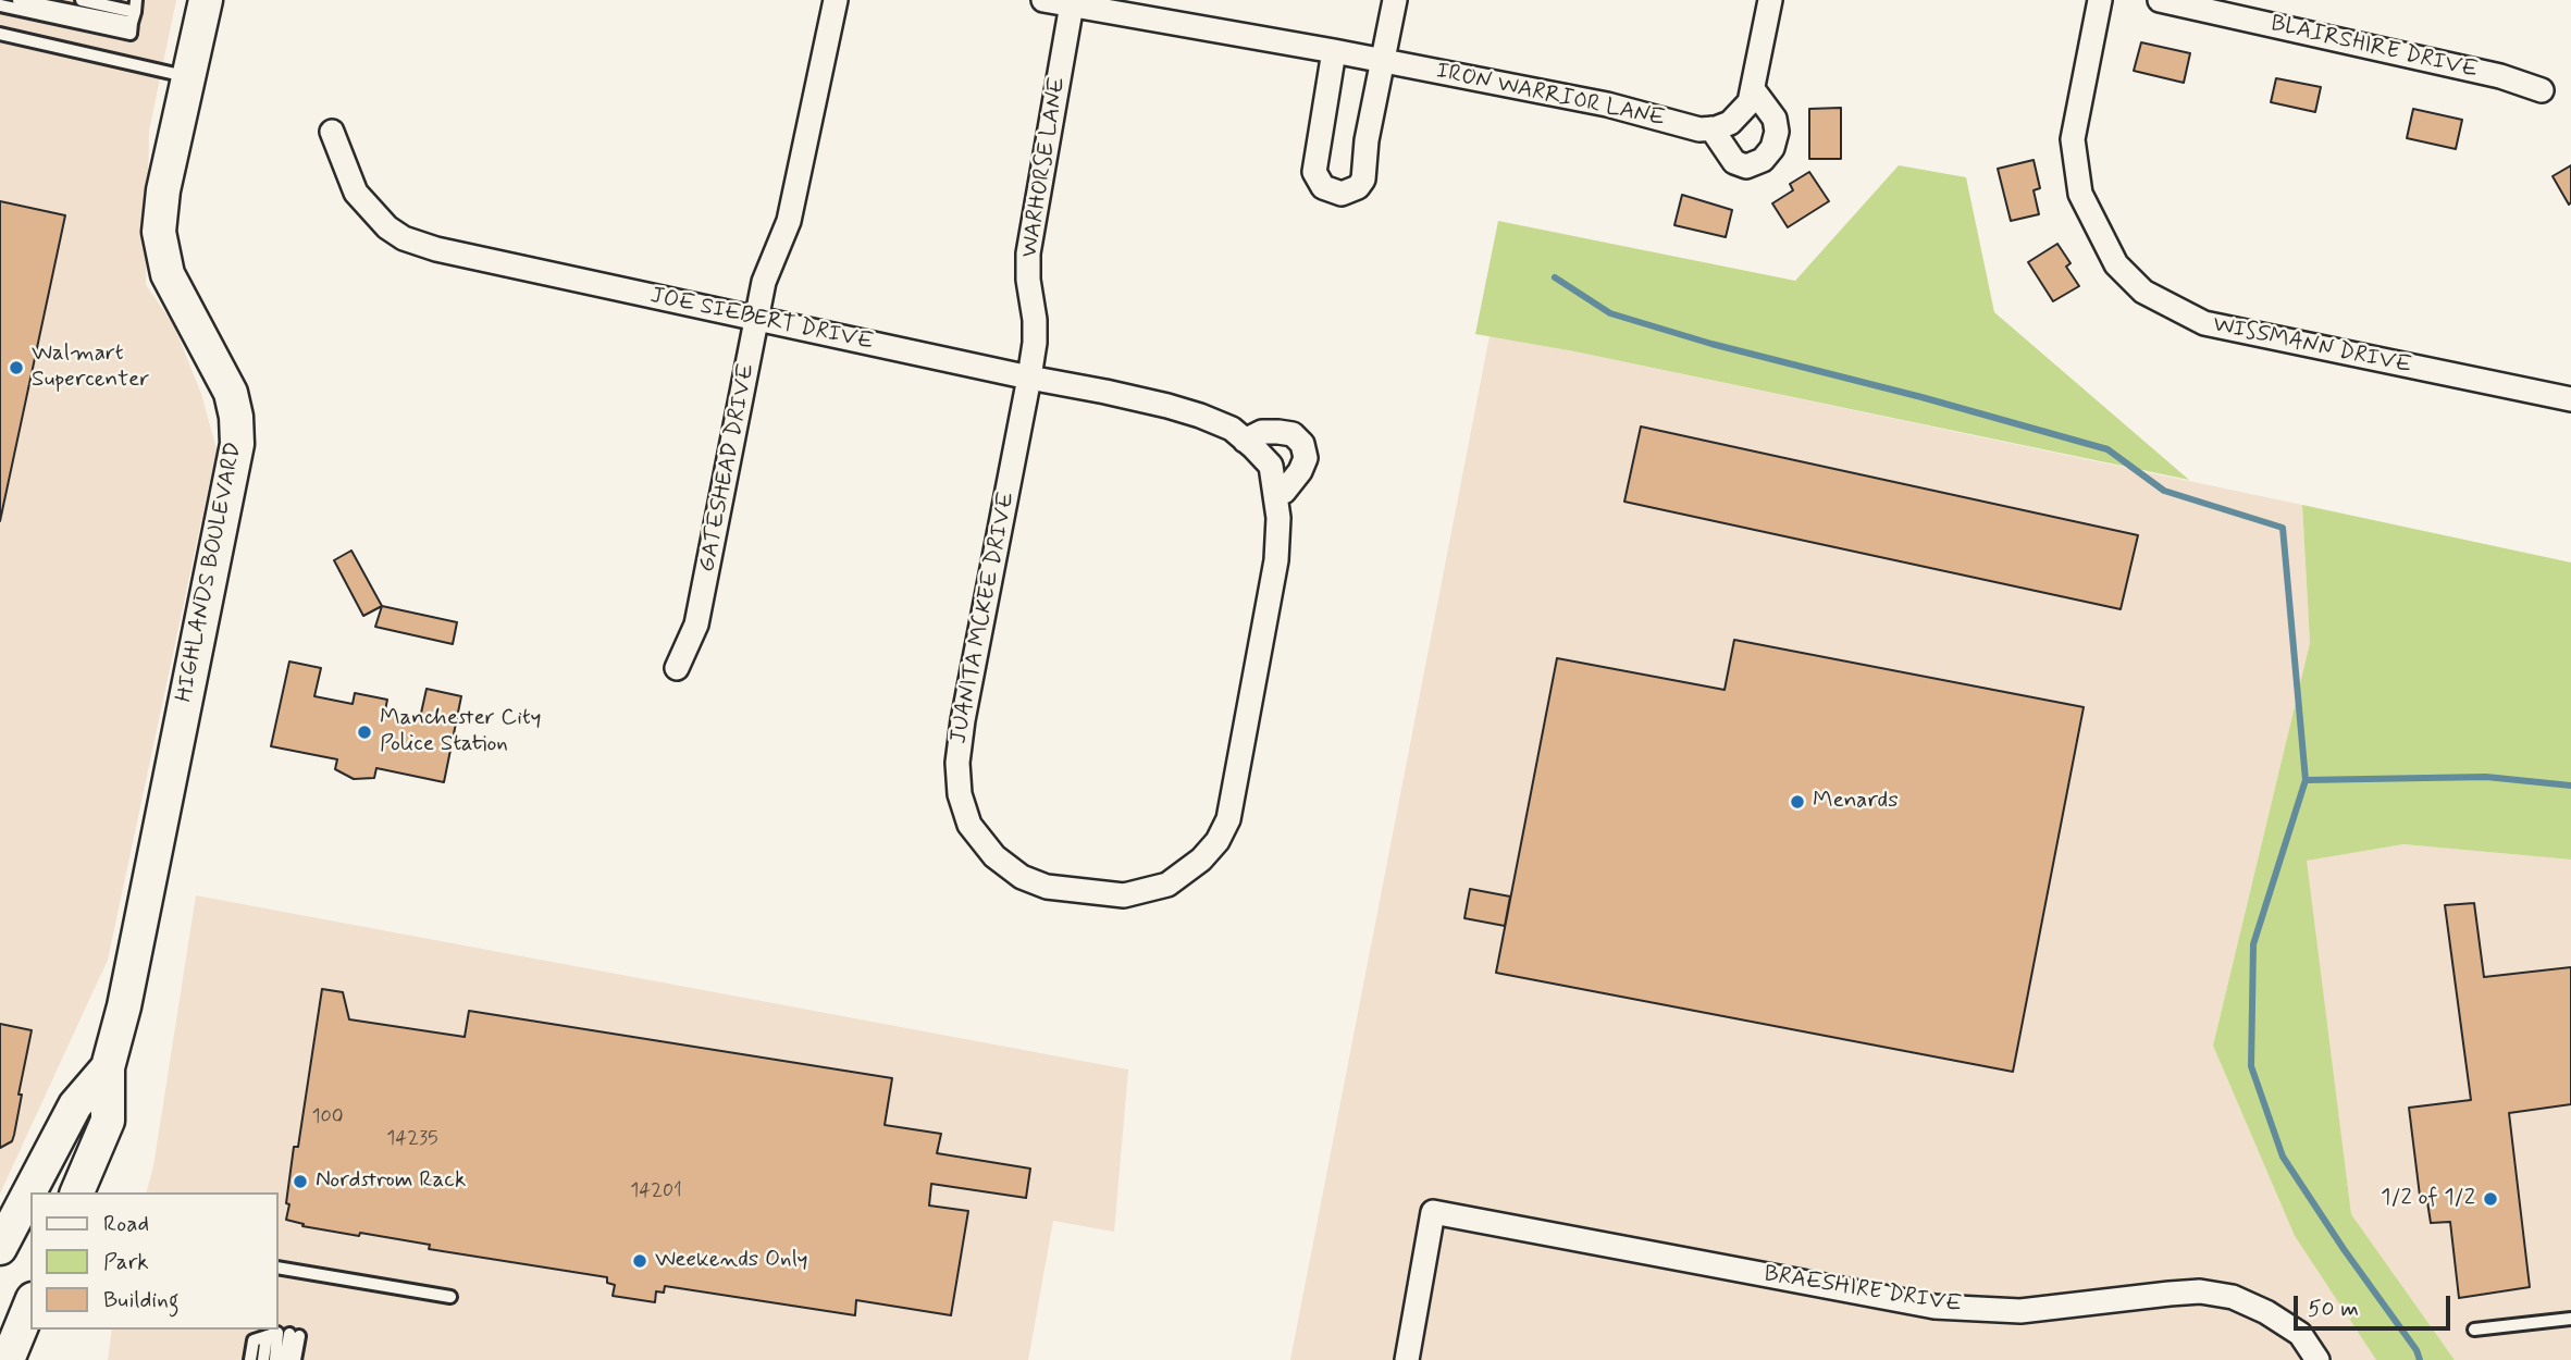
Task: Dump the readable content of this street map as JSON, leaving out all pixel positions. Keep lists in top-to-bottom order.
{
  "streets": {
    "street": [
      "BLAIRSHIRE DRIVE",
      "IRON WARRIOR LANE",
      "WARHORSE LANE",
      "JOE SIEBERT DRIVE",
      "WISSMANN DRIVE",
      "GATESHEAD DRIVE",
      "HIGHLANDS BOULEVARD",
      "JUANITA MCKEE DRIVE",
      "BRAESHIRE DRIVE"
    ]
  },
  "crossings": [
    ["IRON WARRIOR LANE", "WARHORSE LANE"],
    ["WARHORSE LANE", "JOE SIEBERT DRIVE"],
    ["WARHORSE LANE", "JUANITA MCKEE DRIVE"],
    ["JOE SIEBERT DRIVE", "GATESHEAD DRIVE"],
    ["JOE SIEBERT DRIVE", "JUANITA MCKEE DRIVE"]
  ],
  "places": [
    "Walmart Supercenter",
    "Manchester City Police Station",
    "Menards",
    "Nordstrom Rack",
    "1/2 of 1/2",
    "Weekends Only"
  ],
  "house_numbers": ["100", "14235", "14201"],
  "legend": ["Road", "Park", "Building"],
  "scale_bar": "50 m"
}
